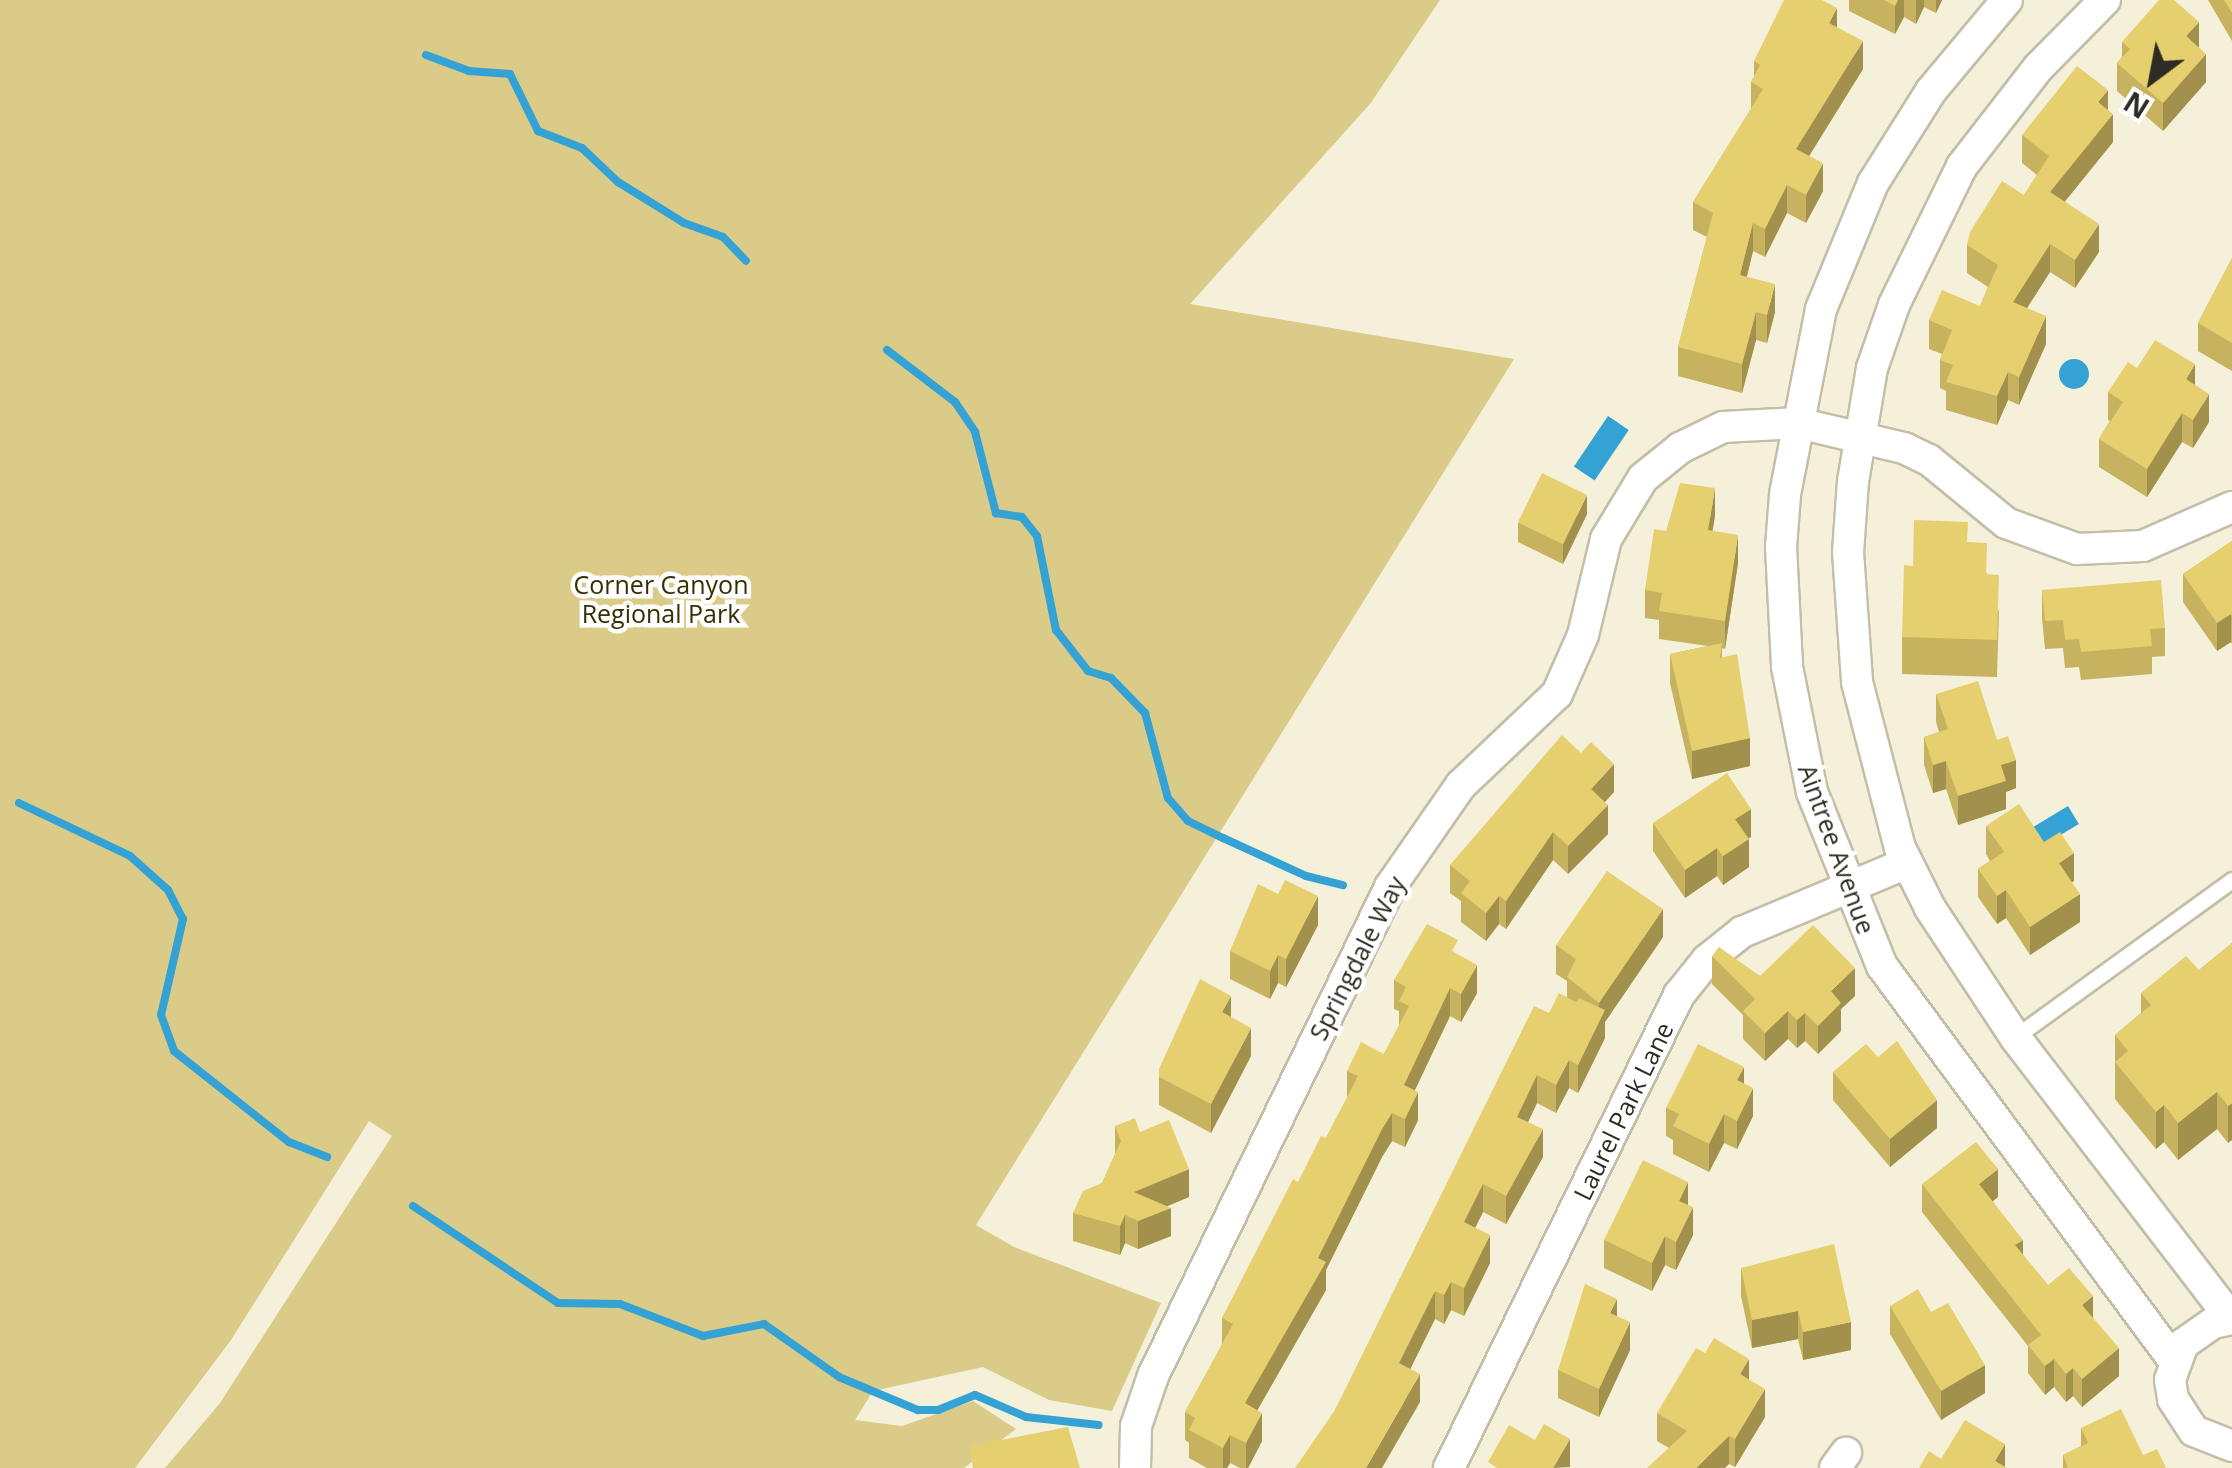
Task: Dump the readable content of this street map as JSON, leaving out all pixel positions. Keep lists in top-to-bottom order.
{
  "streets": {
    "street": ["Aintree Avenue", "Springdale Way", "Laurel Park Lane"]
  },
  "crossings": [
    ["Aintree Avenue", "Springdale Way"],
    ["Aintree Avenue", "Laurel Park Lane"]
  ],
  "parks": ["Corner Canyon Regional Park"],
  "north": "bottom left"
}
